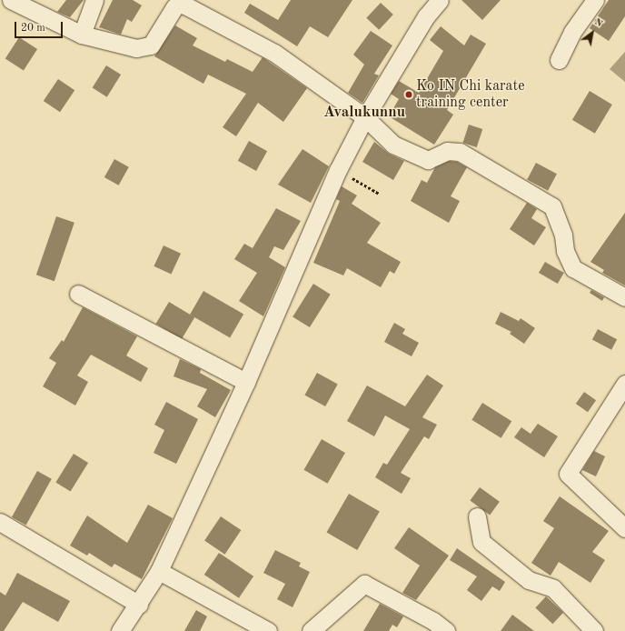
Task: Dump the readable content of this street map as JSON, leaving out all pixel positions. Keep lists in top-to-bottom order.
{
  "districts": ["Avalukunnu"],
  "places": ["Ko IN Chi karate training center"],
  "scale_bar": "20 m",
  "north": "top right"
}
